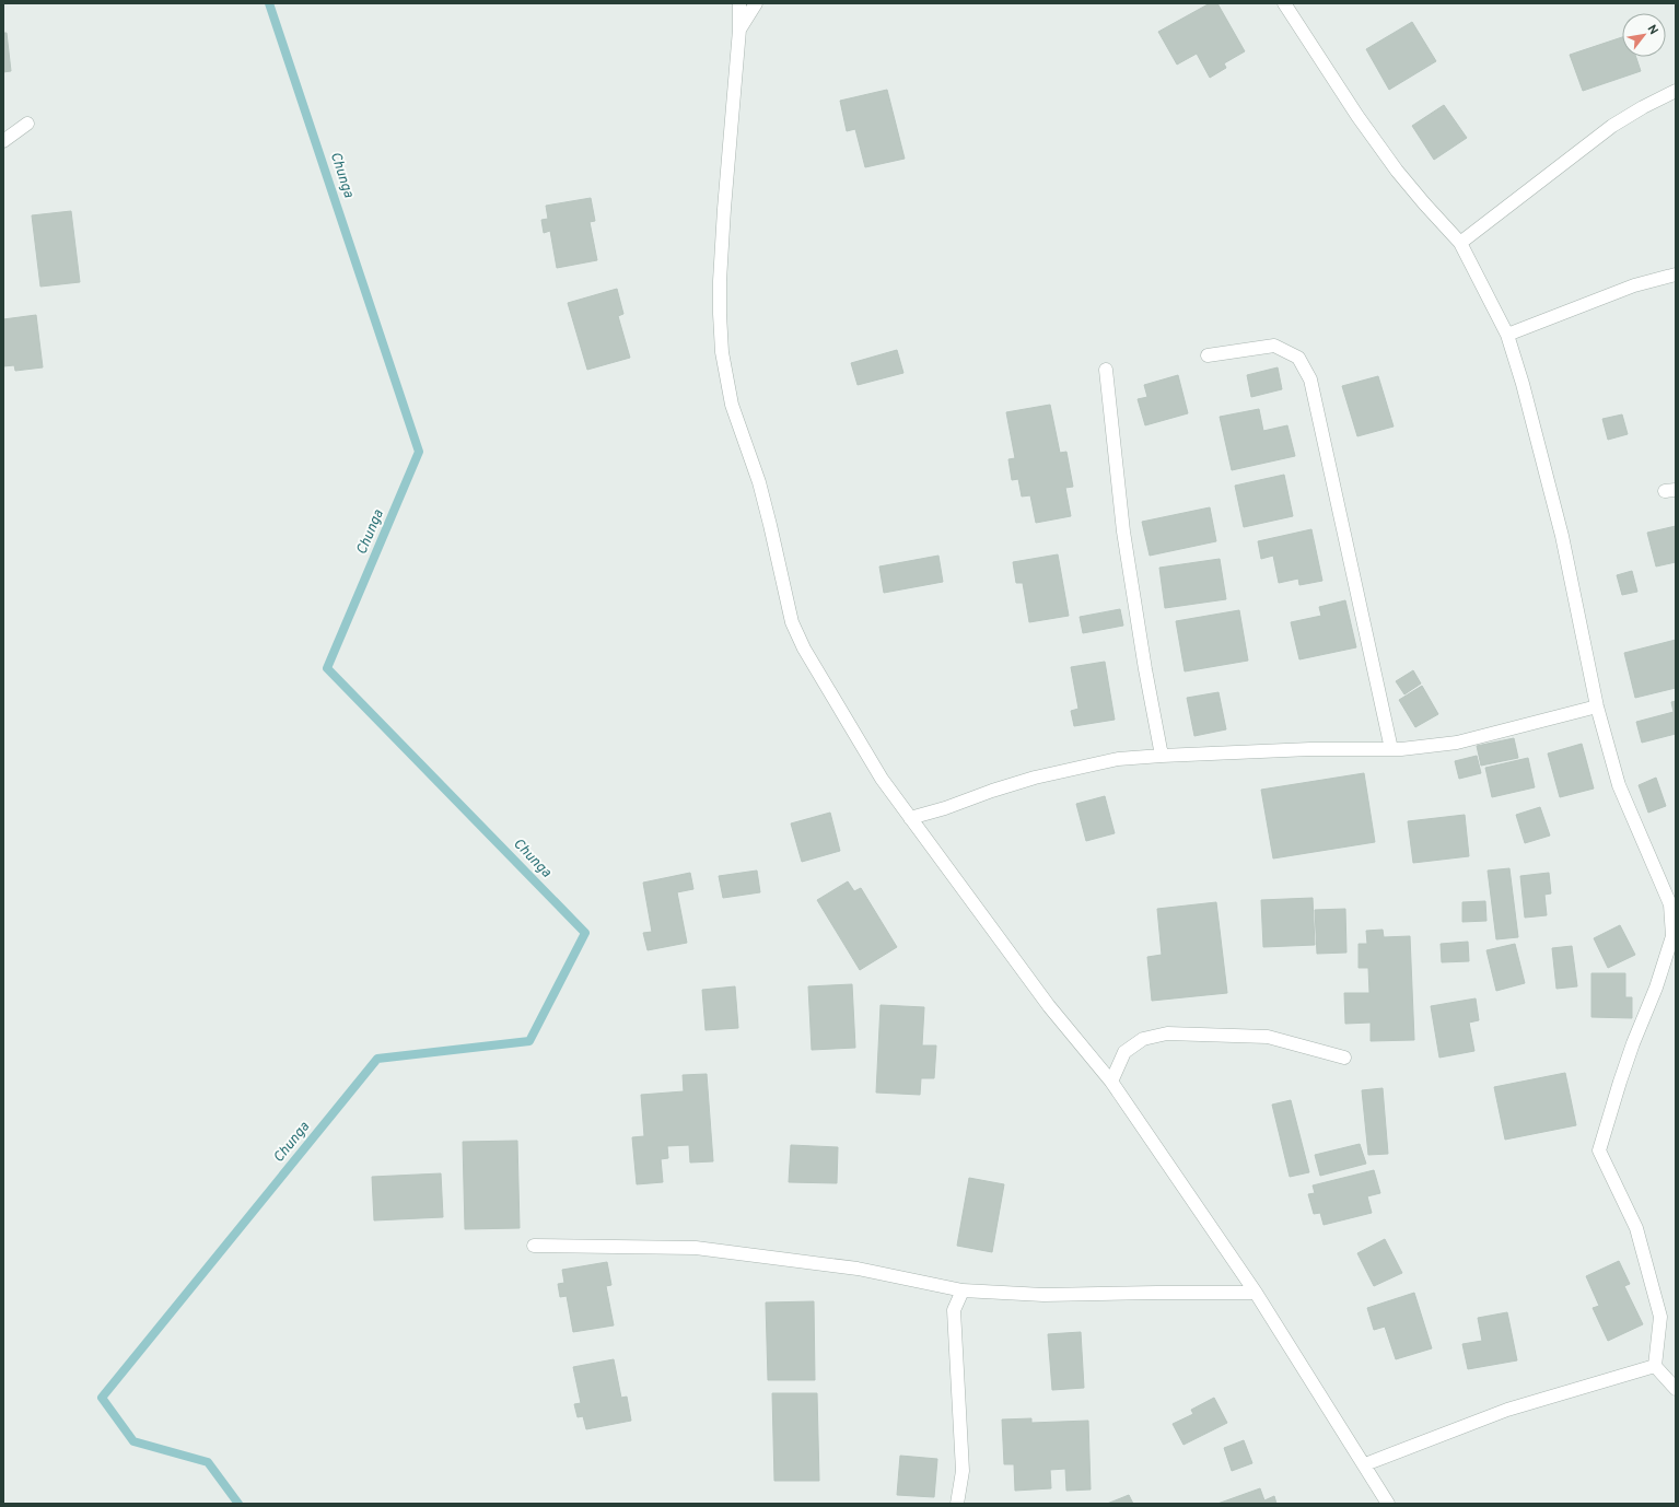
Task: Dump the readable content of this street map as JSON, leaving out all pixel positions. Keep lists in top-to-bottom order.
{
  "water": ["Chunga"],
  "north": "top right"
}
